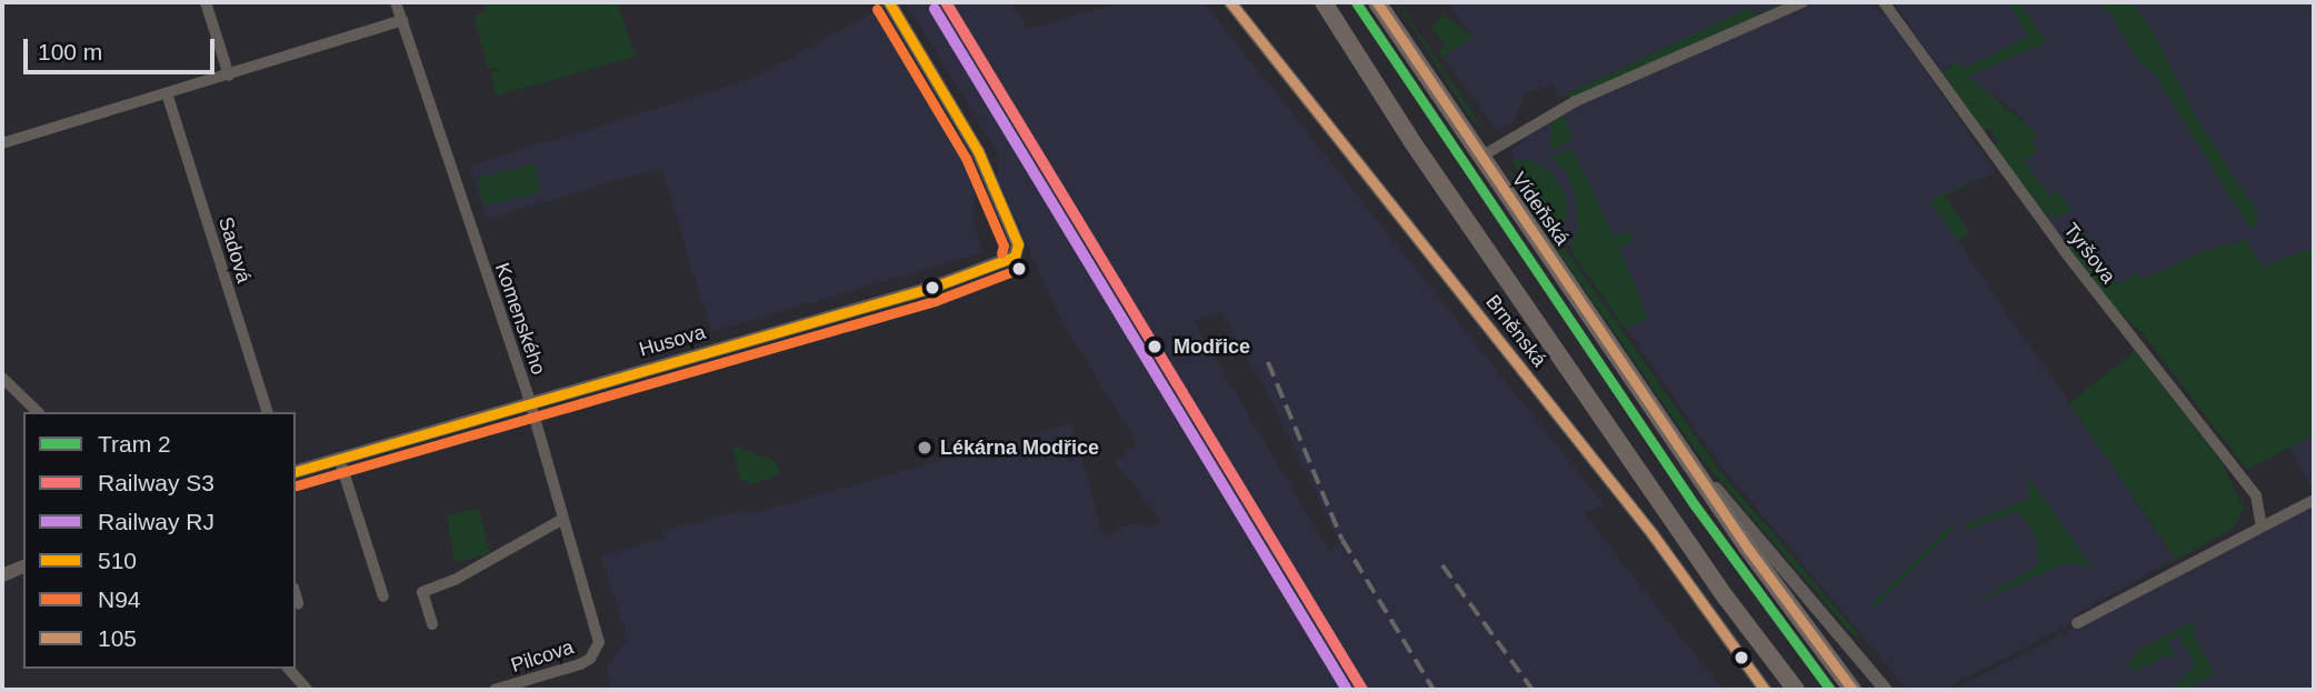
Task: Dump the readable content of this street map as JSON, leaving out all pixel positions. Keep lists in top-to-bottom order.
{
  "streets": {
    "highway": ["Vídeňská"],
    "street": [
      "Sadová",
      "Tyršova",
      "Komenského",
      "Brněnská",
      "Husova",
      "Pilcova"
    ]
  },
  "crossings": [
    ["Komenského", "Husova"],
    ["Komenského", "Pilcova"]
  ],
  "places": ["Modřice", "Lékárna Modřice"],
  "lines": [
    "tram line 2",
    "rail line S3",
    "transit line 510",
    "transit line 105",
    "rail line RJ",
    "transit line N94"
  ],
  "legend": [
    "Tram 2",
    "Railway S3",
    "Railway RJ",
    "510",
    "N94",
    "105"
  ],
  "scale_bar": "100 m"
}
